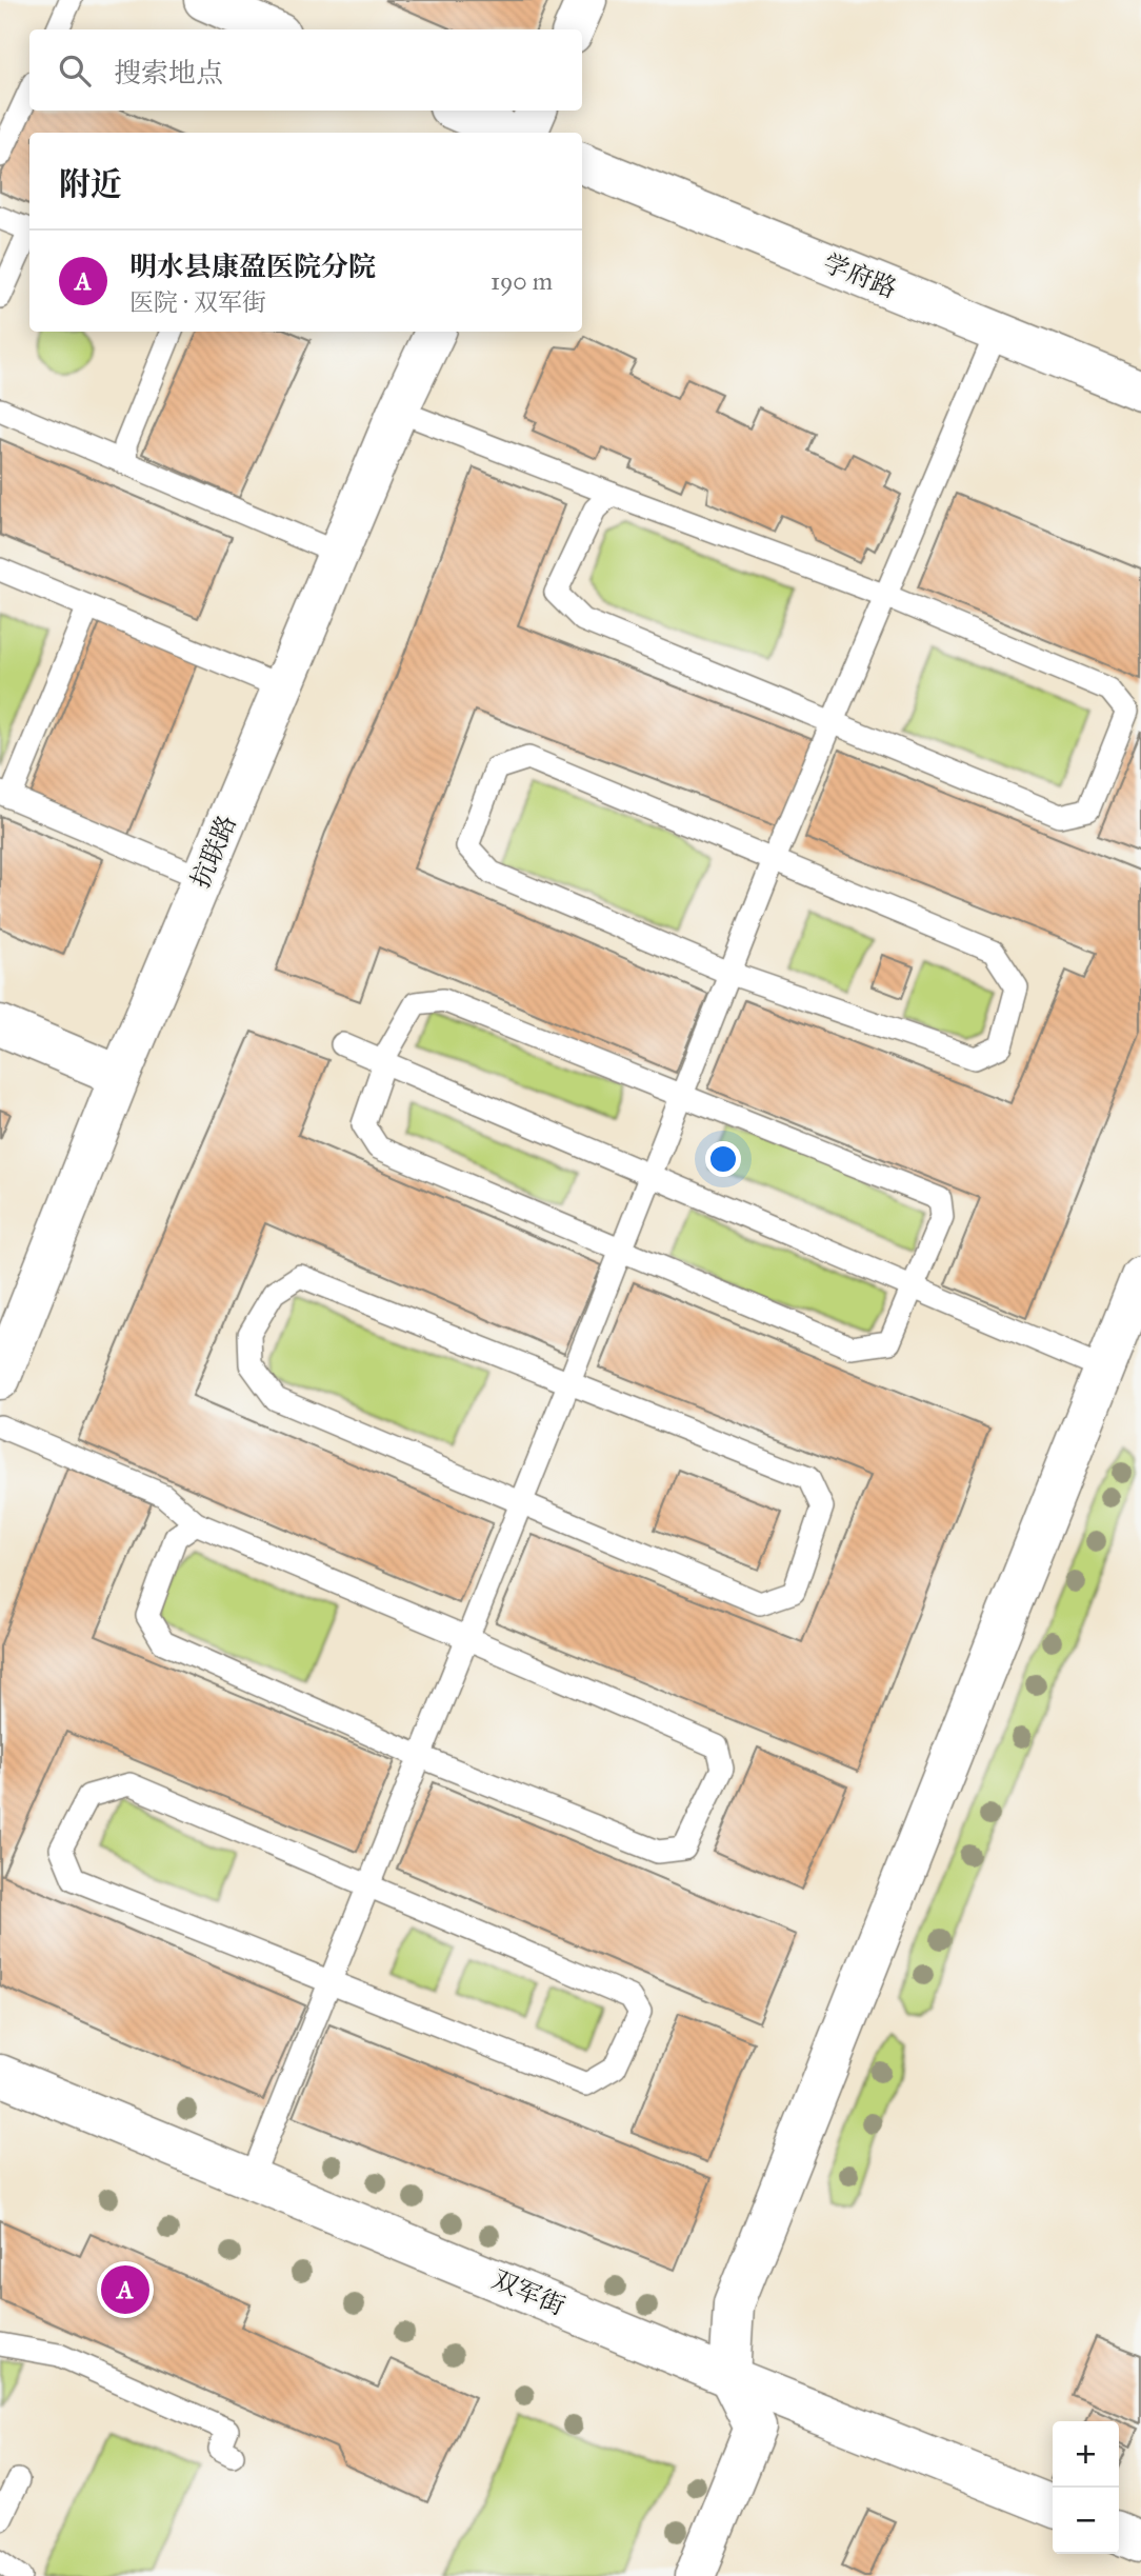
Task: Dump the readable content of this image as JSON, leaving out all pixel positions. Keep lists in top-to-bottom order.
{
  "streets": {
    "street": ["学府路", "抗联路", "双军街"]
  },
  "page": {
    "search": "搜索地点",
    "heading": "附近",
    "list": [
      {
        "mark": "A",
        "name": "明水县康盈医院分院",
        "note": "医院 · 双军街",
        "value": "190 m"
      }
    ],
    "pins": "A",
    "map_buttons": ["+", "−"]
  }
}
